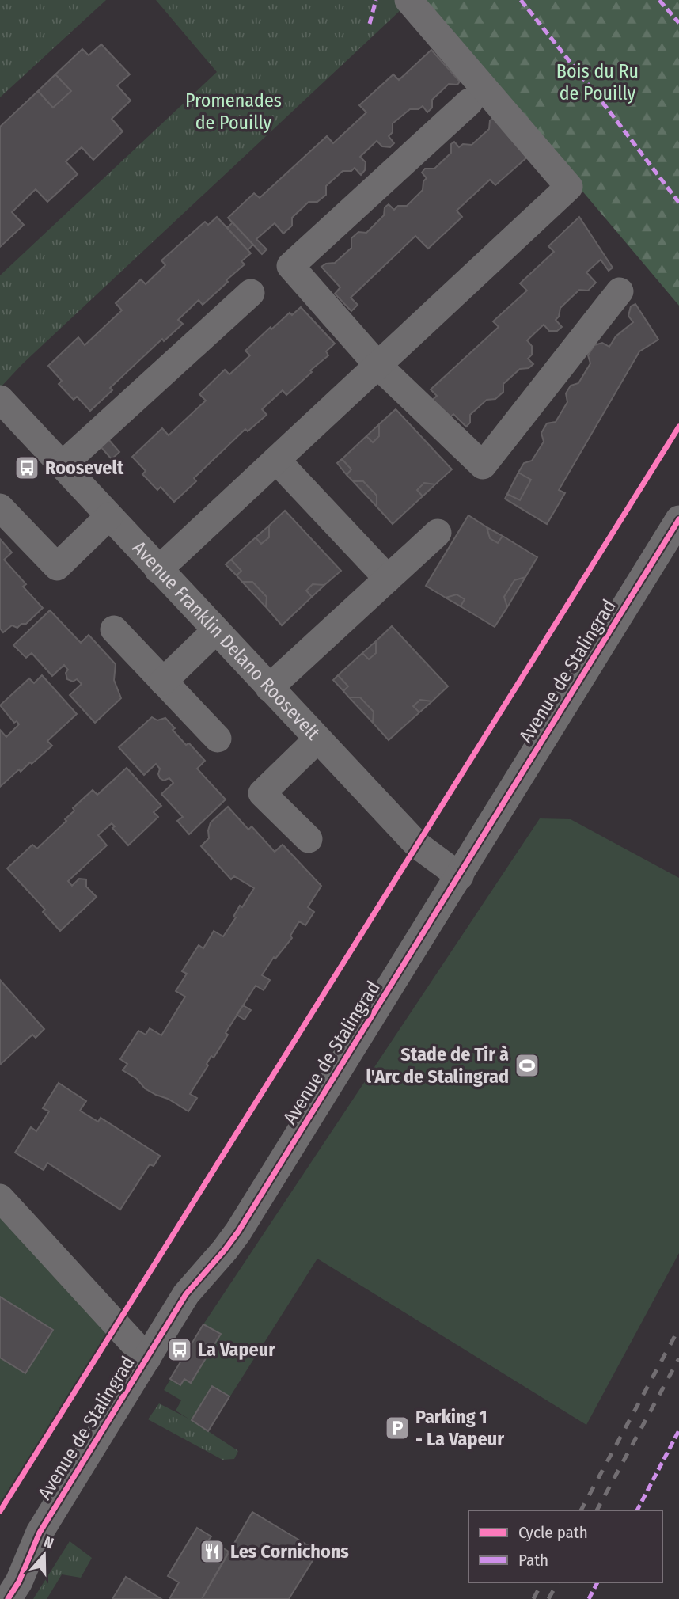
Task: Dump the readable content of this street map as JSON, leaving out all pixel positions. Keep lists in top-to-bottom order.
{
  "streets": {
    "street": ["Avenue Franklin Delano Roosevelt", "Avenue de Stalingrad"]
  },
  "crossings": [
    ["Avenue Franklin Delano Roosevelt", "Avenue de Stalingrad"]
  ],
  "parks": ["Bois du Ru de Pouilly", "Promenades de Pouilly"],
  "places": {
    "bus stop": ["Roosevelt", "La Vapeur"],
    "sports": ["Stade de Tir à l'Arc de Stalingrad"],
    "parking": ["Parking 1 - La Vapeur"],
    "restaurant": ["Les Cornichons"]
  },
  "legend": ["Cycle path", "Path"],
  "north": "top"
}
